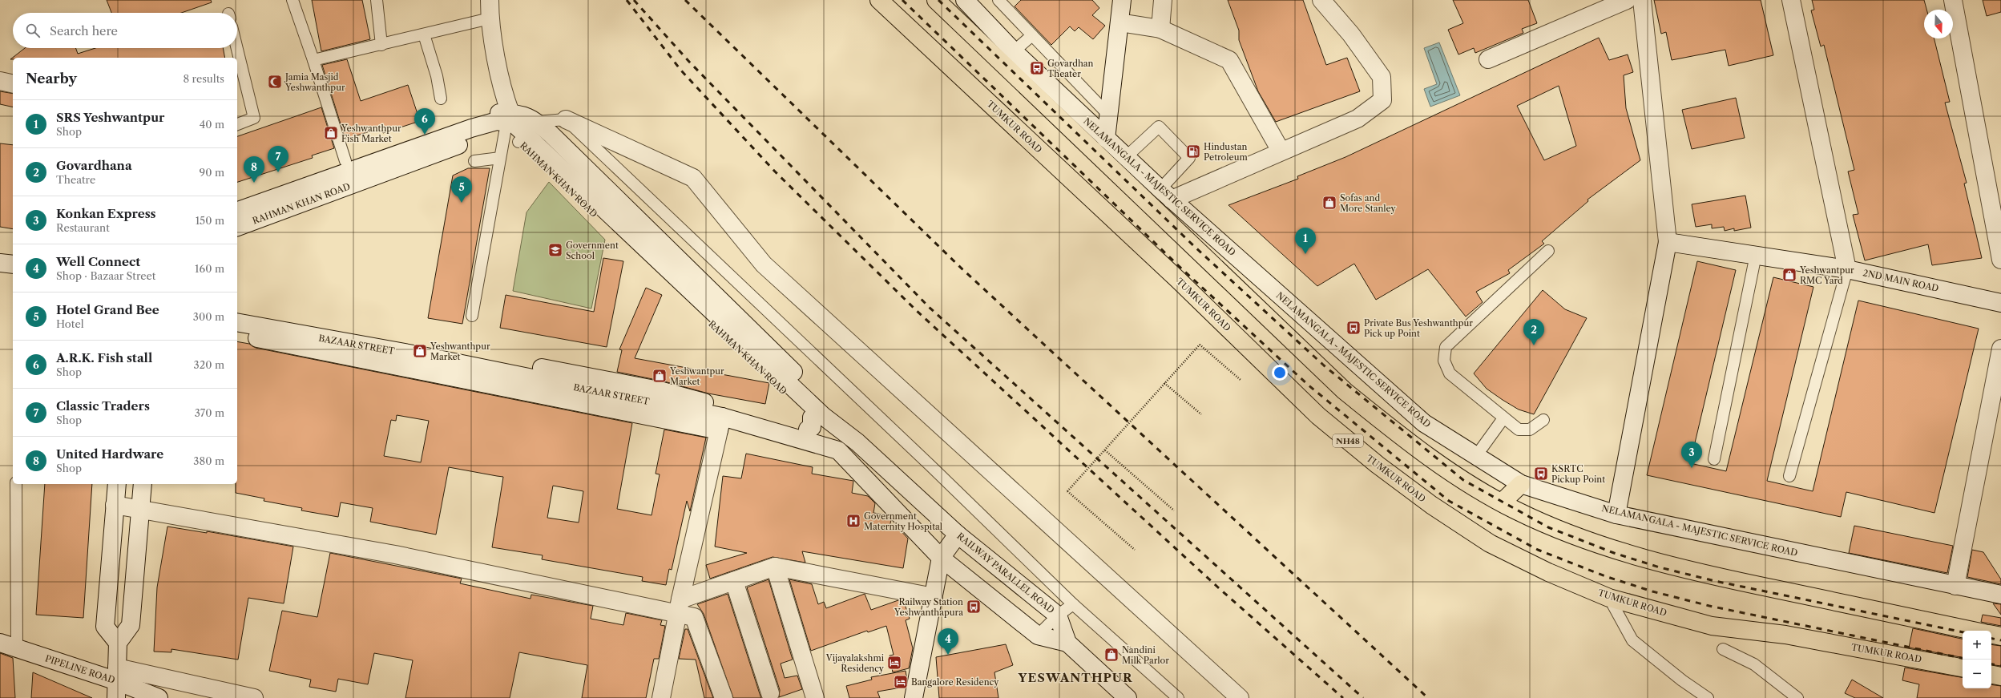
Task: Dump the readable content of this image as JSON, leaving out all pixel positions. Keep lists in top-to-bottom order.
{
  "streets": {
    "highway": ["TUMKUR ROAD", "NH48"],
    "street": [
      "RAHMAN KHAN ROAD",
      "NELAMANGALA - MAJESTIC SERVICE ROAD",
      "2ND MAIN ROAD",
      "BAZAAR STREET",
      "RAILWAY PARALLEL ROAD",
      "PIPELINE ROAD"
    ]
  },
  "crossings": [
    ["RAHMAN KHAN ROAD", "BAZAAR STREET"],
    ["RAHMAN KHAN ROAD", "RAILWAY PARALLEL ROAD"]
  ],
  "districts": ["YESWANTHPUR"],
  "places": {
    "bus stop": [
      "Govardhan Theater",
      "Private Bus Yeshwanthpur Pick up Point",
      "KSRTC Pickup Point",
      "Railway Station Yeshwanthapura"
    ],
    "mosque": ["Jamia Masjid Yeshwanthpur"],
    "shop": [
      "Yeshwanthpur Fish Market",
      "Sofas and More Stanley",
      "Yeshwantpur RMC Yard",
      "Yeshwanthpur Market",
      "Yeshwantpur Market",
      "Nandini Milk Parlor"
    ],
    "fuel station": ["Hindustan Petroleum"],
    "school or university": ["Government School"],
    "hospital": ["Government Maternity Hospital"],
    "hotel": ["Vijayalakshmi Residency", "Bangalore Residency"]
  },
  "north": "bottom",
  "page": {
    "search": "Search here",
    "heading": ["Nearby", "8 results"],
    "list": [
      {
        "mark": "1",
        "name": "SRS Yeshwantpur",
        "note": "Shop",
        "value": "40 m"
      },
      {
        "mark": "2",
        "name": "Govardhana",
        "note": "Theatre",
        "value": "90 m"
      },
      {
        "mark": "3",
        "name": "Konkan Express",
        "note": "Restaurant",
        "value": "150 m"
      },
      {
        "mark": "4",
        "name": "Well Connect",
        "note": "Shop · Bazaar Street",
        "value": "160 m"
      },
      {
        "mark": "5",
        "name": "Hotel Grand Bee",
        "note": "Hotel",
        "value": "300 m"
      },
      {
        "mark": "6",
        "name": "A.R.K. Fish stall",
        "note": "Shop",
        "value": "320 m"
      },
      {
        "mark": "7",
        "name": "Classic Traders",
        "note": "Shop",
        "value": "370 m"
      },
      {
        "mark": "8",
        "name": "United Hardware",
        "note": "Shop",
        "value": "380 m"
      }
    ],
    "pins": [
      "6",
      "7",
      "8",
      "5",
      "1",
      "2",
      "3",
      "4"
    ],
    "map_buttons": ["+", "−"]
  }
}
